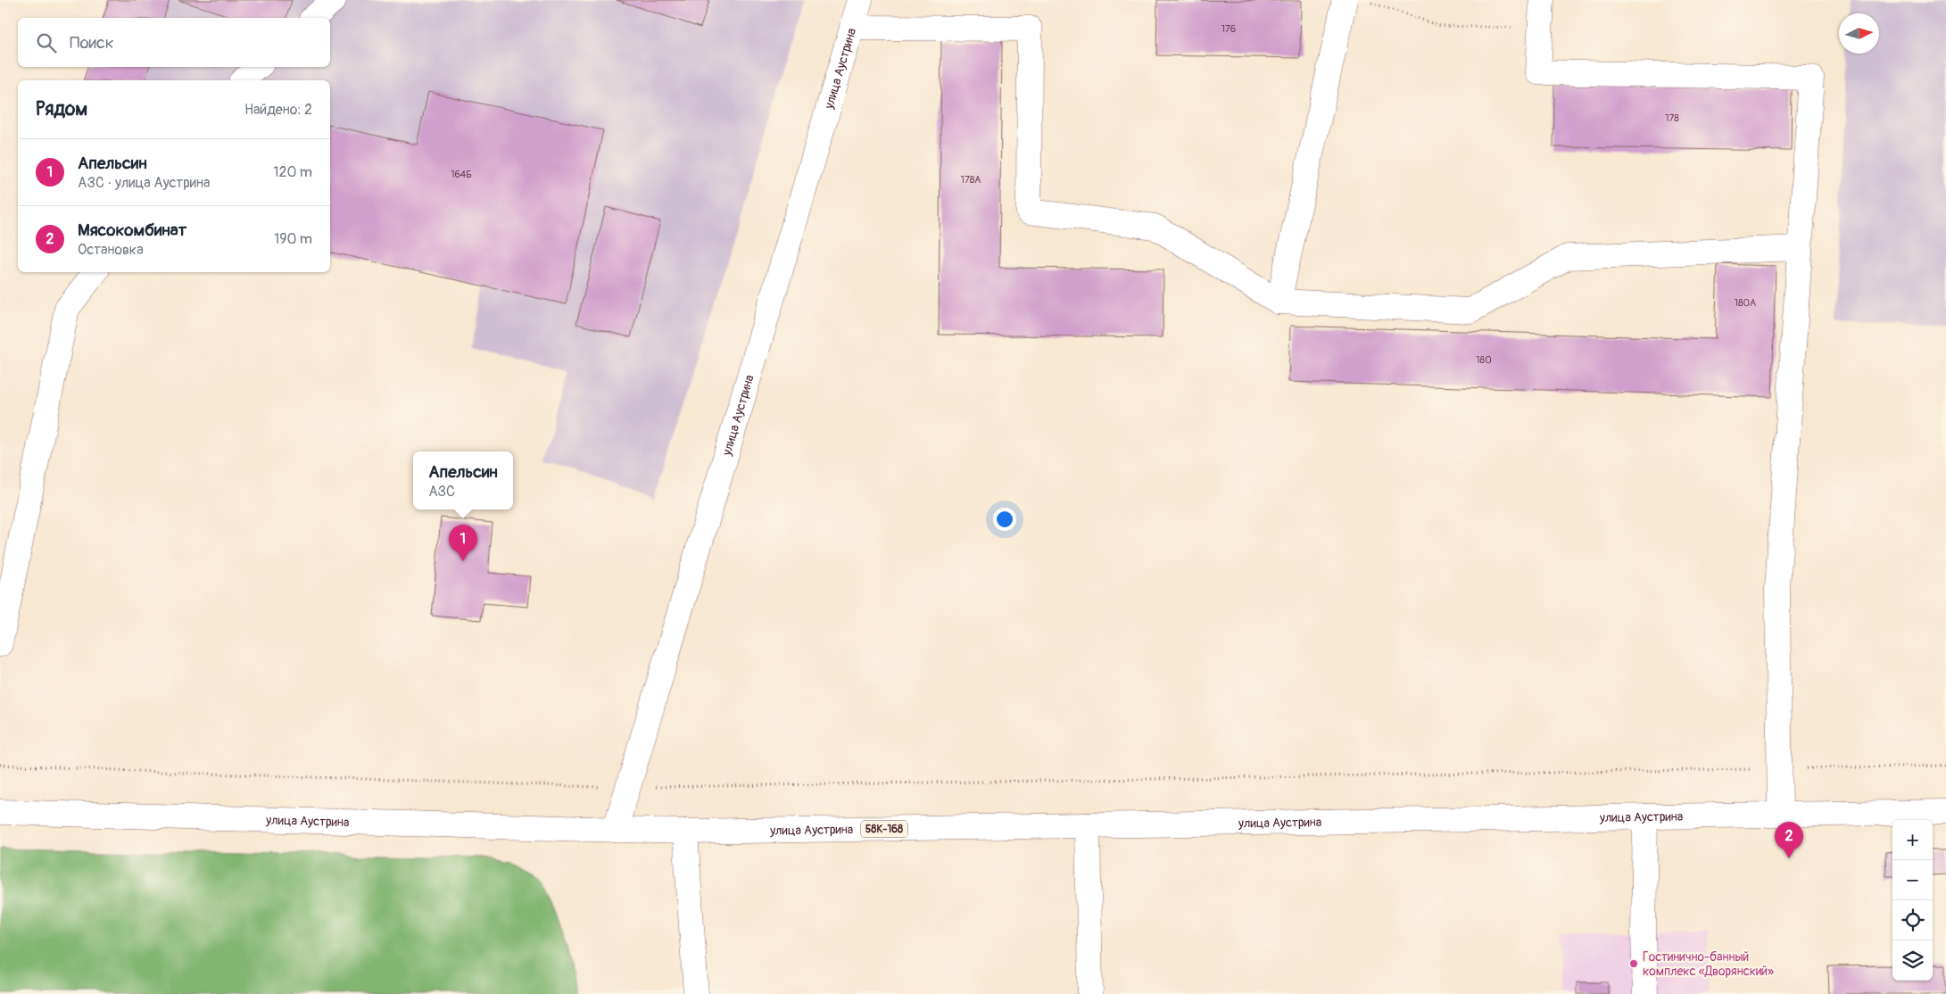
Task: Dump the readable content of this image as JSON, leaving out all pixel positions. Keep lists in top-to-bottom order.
{
  "streets": {
    "main road": ["улица Аустрина", "58К-168"]
  },
  "places": ["Гостинично-банный комплекс «Дворянский»"],
  "house_numbers": [
    "176",
    "178",
    "164Б",
    "178А",
    "180А",
    "180"
  ],
  "north": "right",
  "page": {
    "search": "Поиск",
    "heading": ["Рядом", "Найдено: 2"],
    "list": [
      {
        "mark": "1",
        "name": "Апельсин",
        "note": "АЗС · улица Аустрина",
        "value": "120 m"
      },
      {
        "mark": "2",
        "name": "Мясокомбинат",
        "note": "Остановка",
        "value": "190 m"
      }
    ],
    "popup": ["Апельсин", "АЗС"],
    "pins": ["1", "2"],
    "map_buttons": ["+", "−"]
  }
}
